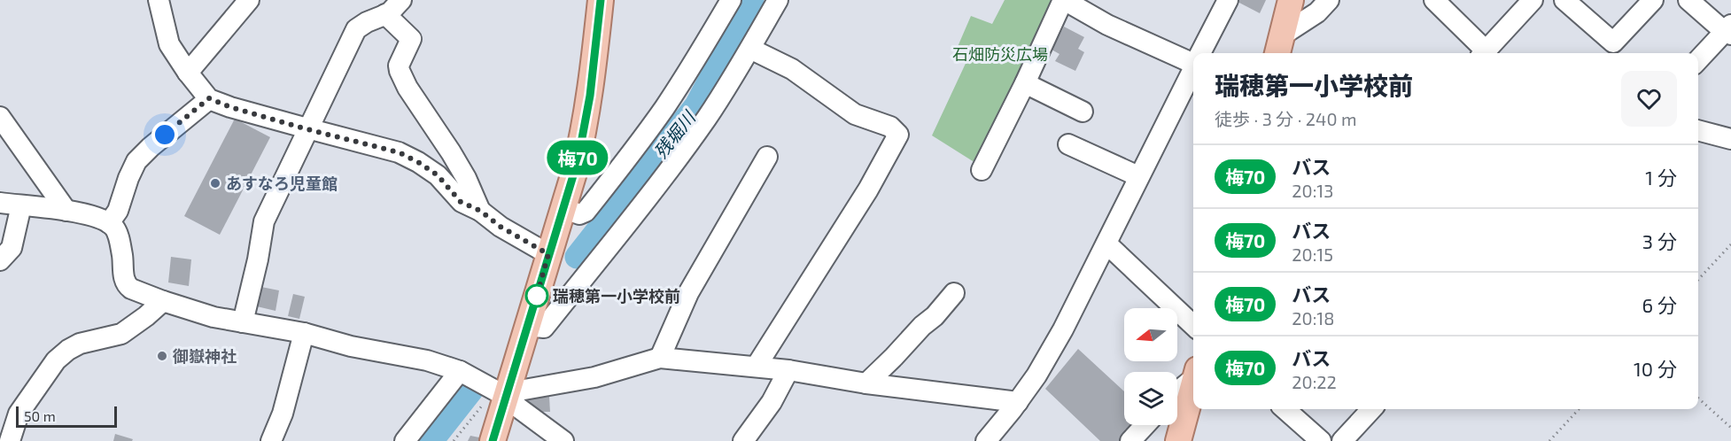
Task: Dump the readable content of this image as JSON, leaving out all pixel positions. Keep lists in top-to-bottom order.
{
  "water": ["残堀川"],
  "parks": ["石畑防災広場"],
  "places": ["あすなろ児童館", "瑞穂第一小学校前", "御嶽神社"],
  "lines": ["bus line 梅70"],
  "scale_bar": "50 m",
  "north": "left",
  "page": {
    "on_map": "梅70",
    "heading": ["瑞穂第一小学校前", "徒歩 · 3 分 · 240 m"],
    "list": [
      {
        "mark": "梅70",
        "name": "バス",
        "note": "20:13",
        "value": "1 分"
      },
      {
        "mark": "梅70",
        "name": "バス",
        "note": "20:15",
        "value": "3 分"
      },
      {
        "mark": "梅70",
        "name": "バス",
        "note": "20:18",
        "value": "6 分"
      },
      {
        "mark": "梅70",
        "name": "バス",
        "note": "20:22",
        "value": "10 分"
      }
    ],
    "scale": "50 m"
  }
}
